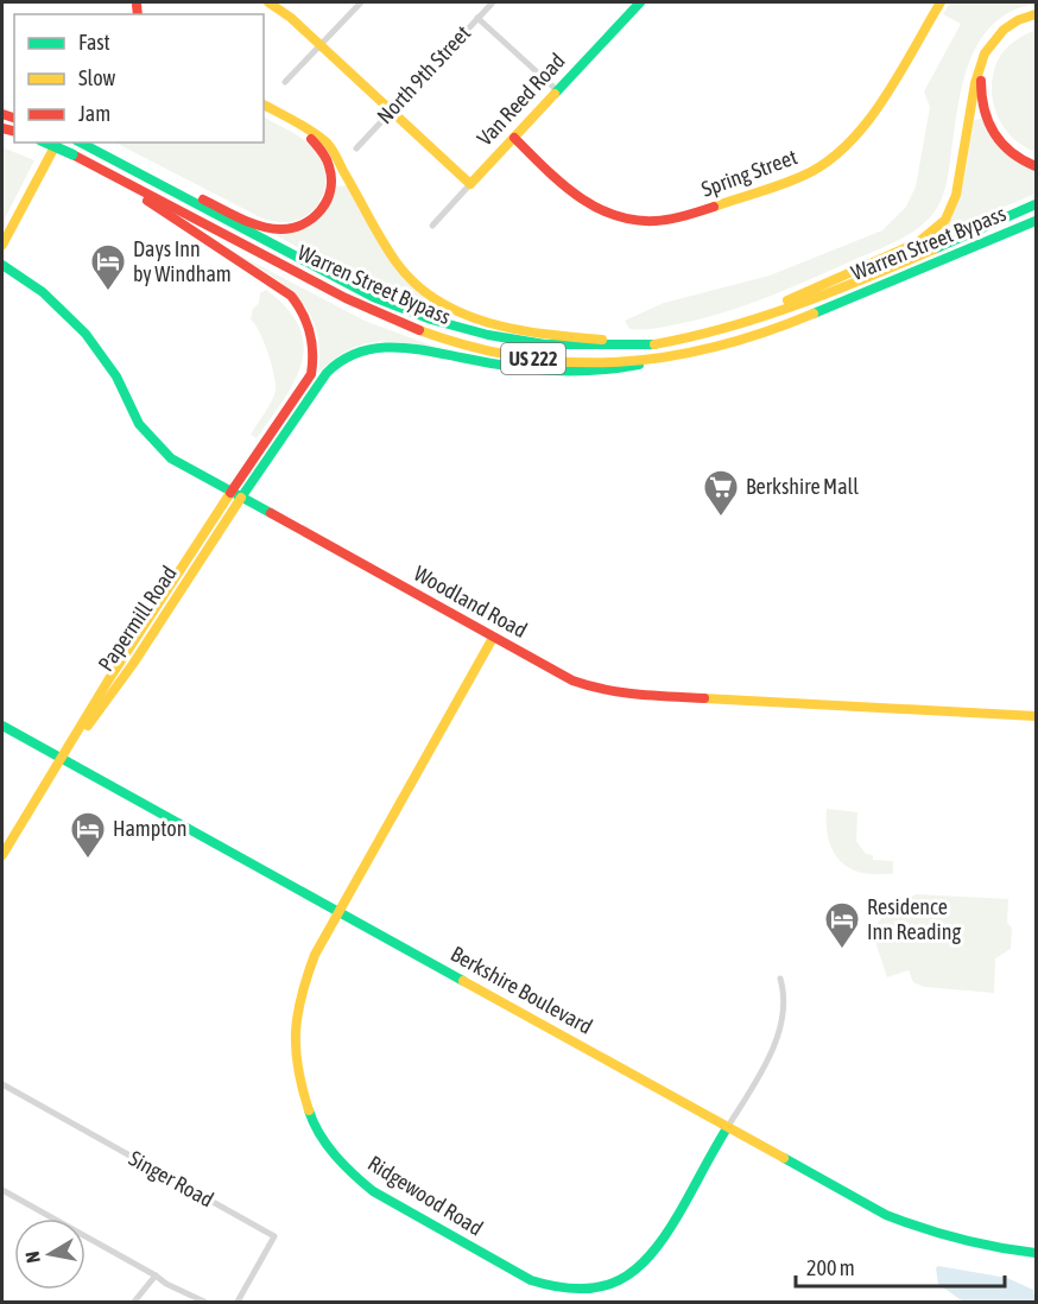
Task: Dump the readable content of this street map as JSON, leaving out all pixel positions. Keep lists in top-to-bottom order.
{
  "streets": {
    "main road": [
      "Van Reed Road",
      "Spring Street",
      "Warren Street Bypass",
      "US 222",
      "Woodland Road",
      "Papermill Road",
      "Berkshire Boulevard",
      "Ridgewood Road"
    ],
    "street": ["North 9th Street", "Singer Road"]
  },
  "crossings": [
    ["Van Reed Road", "Spring Street"],
    ["Woodland Road", "Papermill Road"],
    ["Woodland Road", "Ridgewood Road"],
    ["Papermill Road", "Berkshire Boulevard"],
    ["Berkshire Boulevard", "Ridgewood Road"]
  ],
  "places": {
    "hotel": ["Days Inn by Windham", "Hampton", "Residence Inn Reading"],
    "supermarket": ["Berkshire Mall"]
  },
  "legend": ["Fast", "Slow", "Jam"],
  "scale_bar": "200 m",
  "north": "left"
}
